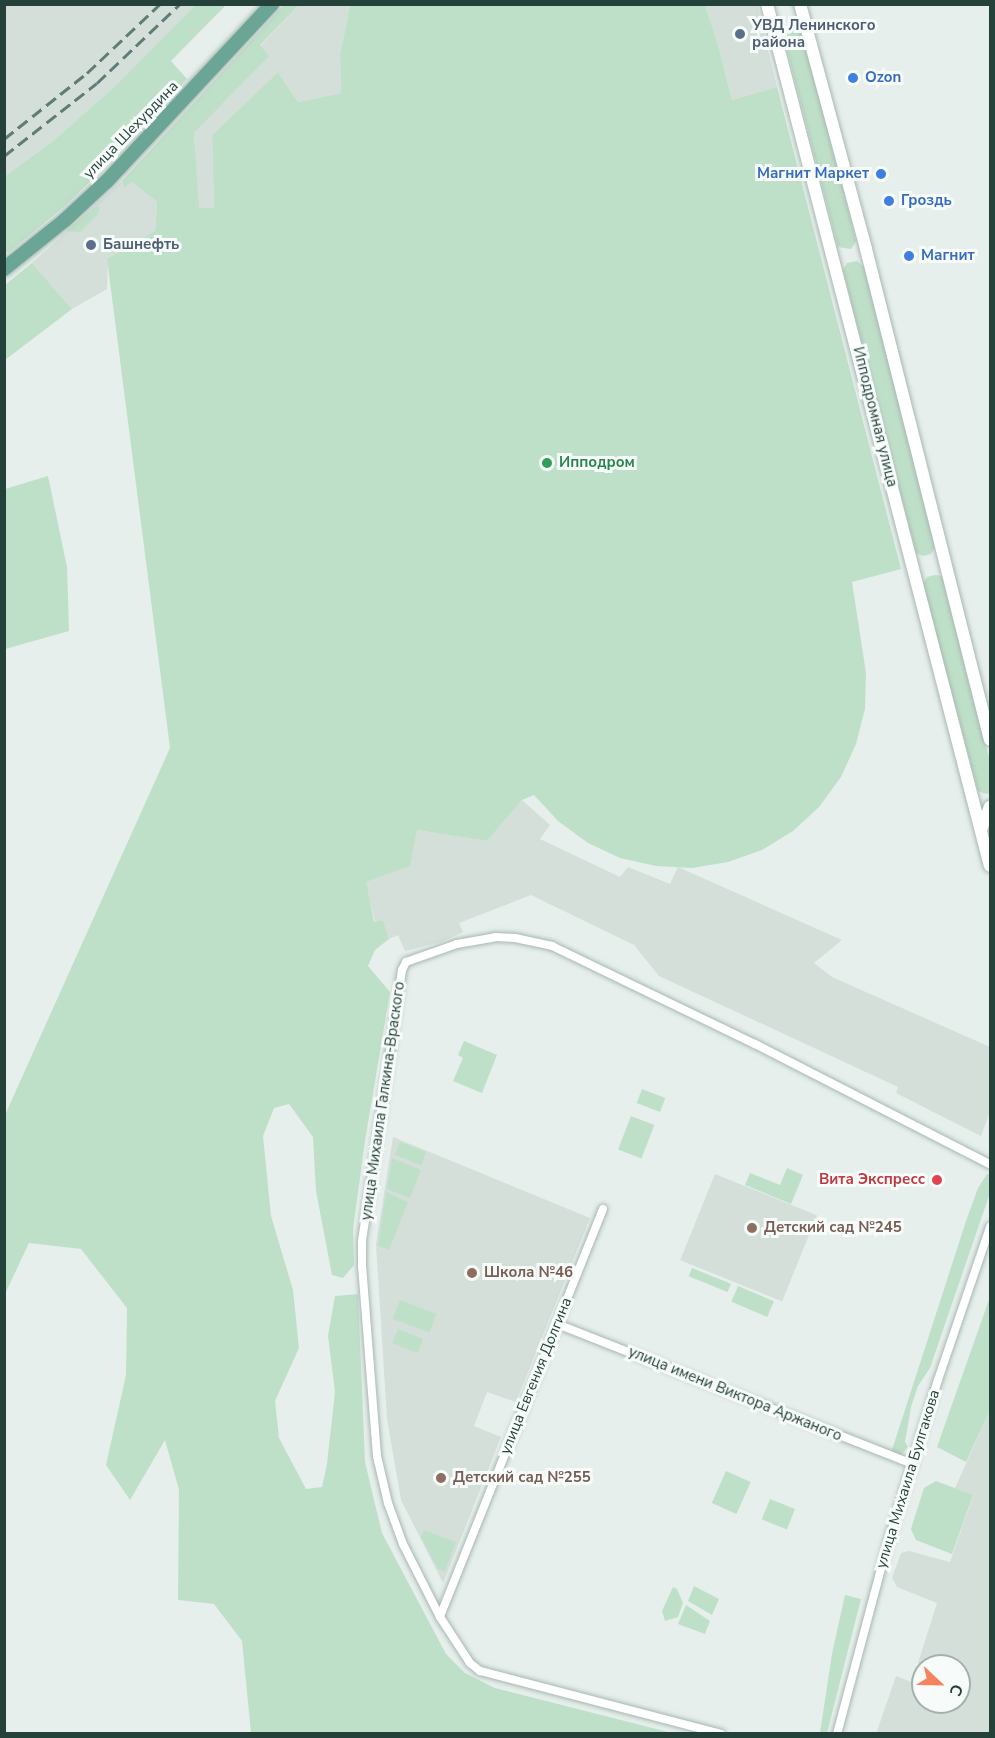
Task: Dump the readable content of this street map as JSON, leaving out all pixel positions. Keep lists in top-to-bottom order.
{
  "streets": {
    "main road": ["улица Шехурдина"],
    "street": [
      "Ипподромная улица",
      "улица Михаила Галкина-Враского",
      "улица Евгения Долгина",
      "улица имени Виктора Аржаного",
      "улица Михаила Булгакова"
    ]
  },
  "crossings": [
    ["улица Михаила Галкина-Враского", "улица Евгения Долгина"],
    ["улица Евгения Долгина", "улица имени Виктора Аржаного"],
    ["улица имени Виктора Аржаного", "улица Михаила Булгакова"]
  ],
  "places": [
    "УВД Ленинского района",
    "Ozon",
    "Магнит Маркет",
    "Гроздь",
    "Башнефть",
    "Магнит",
    "Ипподром",
    "Вита Экспресс",
    "Детский сад №245",
    "Школа №46",
    "Детский сад №255"
  ],
  "north": "right"
}
